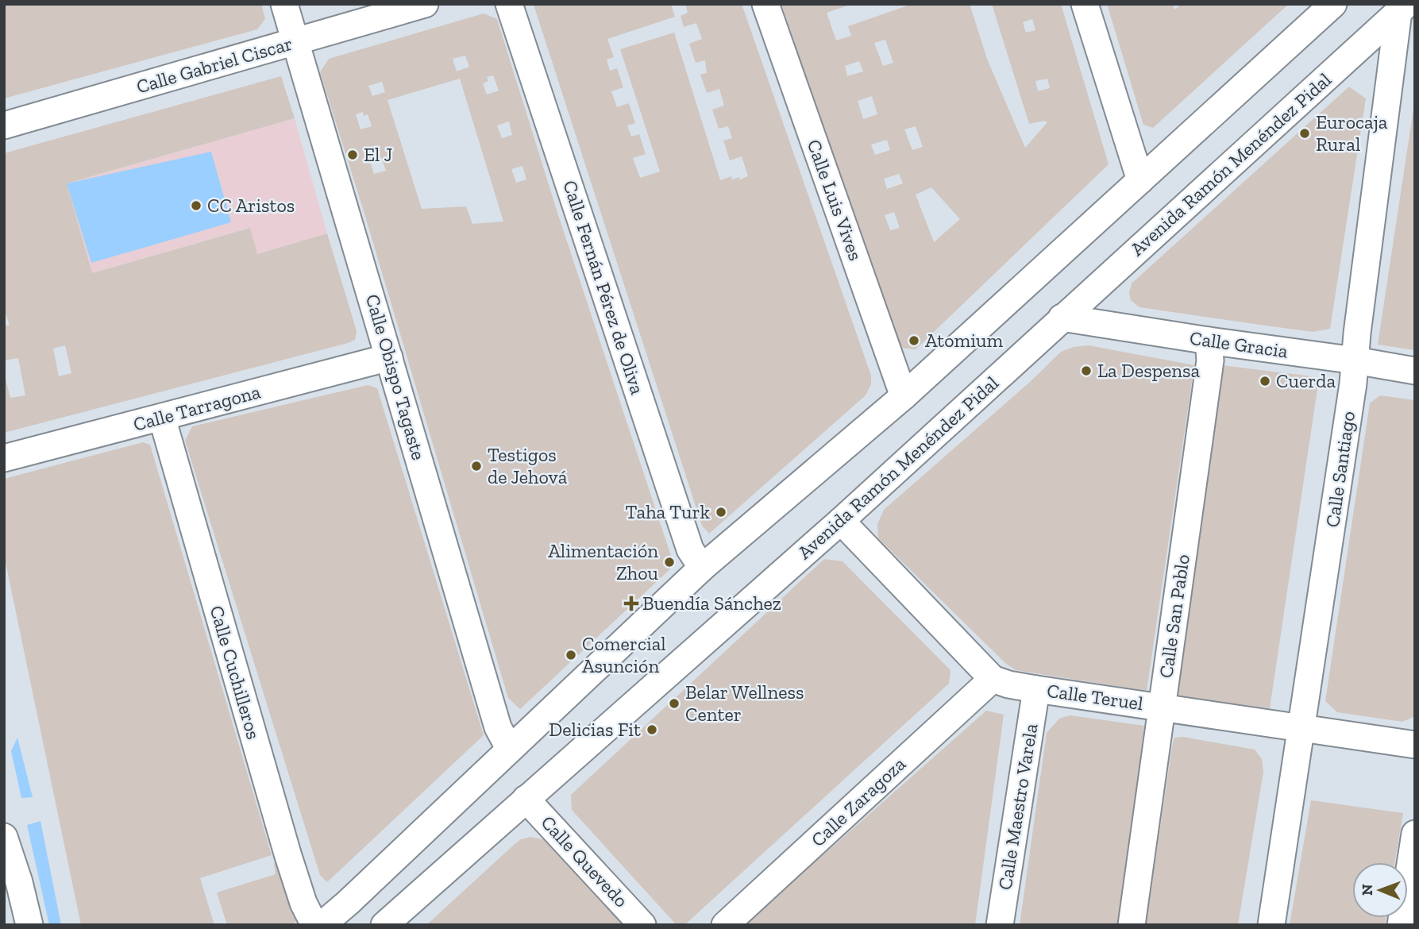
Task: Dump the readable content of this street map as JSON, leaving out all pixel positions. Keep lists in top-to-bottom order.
{
  "streets": {
    "street": [
      "Calle Gabriel Ciscar",
      "Avenida Ramón Menéndez Pidal",
      "Calle Luis Vives",
      "Calle Fernán Pérez de Oliva",
      "Calle Gracia",
      "Calle Obispo Tagaste",
      "Calle Tarragona",
      "Calle Santiago",
      "Calle San Pablo",
      "Calle Cuchilleros",
      "Calle Teruel",
      "Calle Zaragoza",
      "Calle Maestro Varela",
      "Calle Quevedo"
    ]
  },
  "crossings": [
    ["Calle Gabriel Ciscar", "Calle Obispo Tagaste"],
    ["Avenida Ramón Menéndez Pidal", "Calle Gracia"],
    ["Avenida Ramón Menéndez Pidal", "Calle Santiago"],
    ["Avenida Ramón Menéndez Pidal", "Calle Quevedo"],
    ["Calle Gracia", "Calle Santiago"],
    ["Calle Gracia", "Calle San Pablo"],
    ["Calle Obispo Tagaste", "Calle Tarragona"],
    ["Calle Tarragona", "Calle Cuchilleros"],
    ["Calle Santiago", "Calle Teruel"],
    ["Calle San Pablo", "Calle Teruel"],
    ["Calle Teruel", "Calle Zaragoza"],
    ["Calle Teruel", "Calle Maestro Varela"]
  ],
  "places": {
    "other": [
      "Eurocaja Rural",
      "El J",
      "CC Aristos",
      "Atomium",
      "La Despensa",
      "Cuerda",
      "Testigos de Jehová",
      "Taha Turk",
      "Alimentación Zhou",
      "Comercial Asunción",
      "Belar Wellness Center",
      "Delicias Fit"
    ],
    "health": ["Buendía Sánchez"]
  },
  "north": "left"
}
